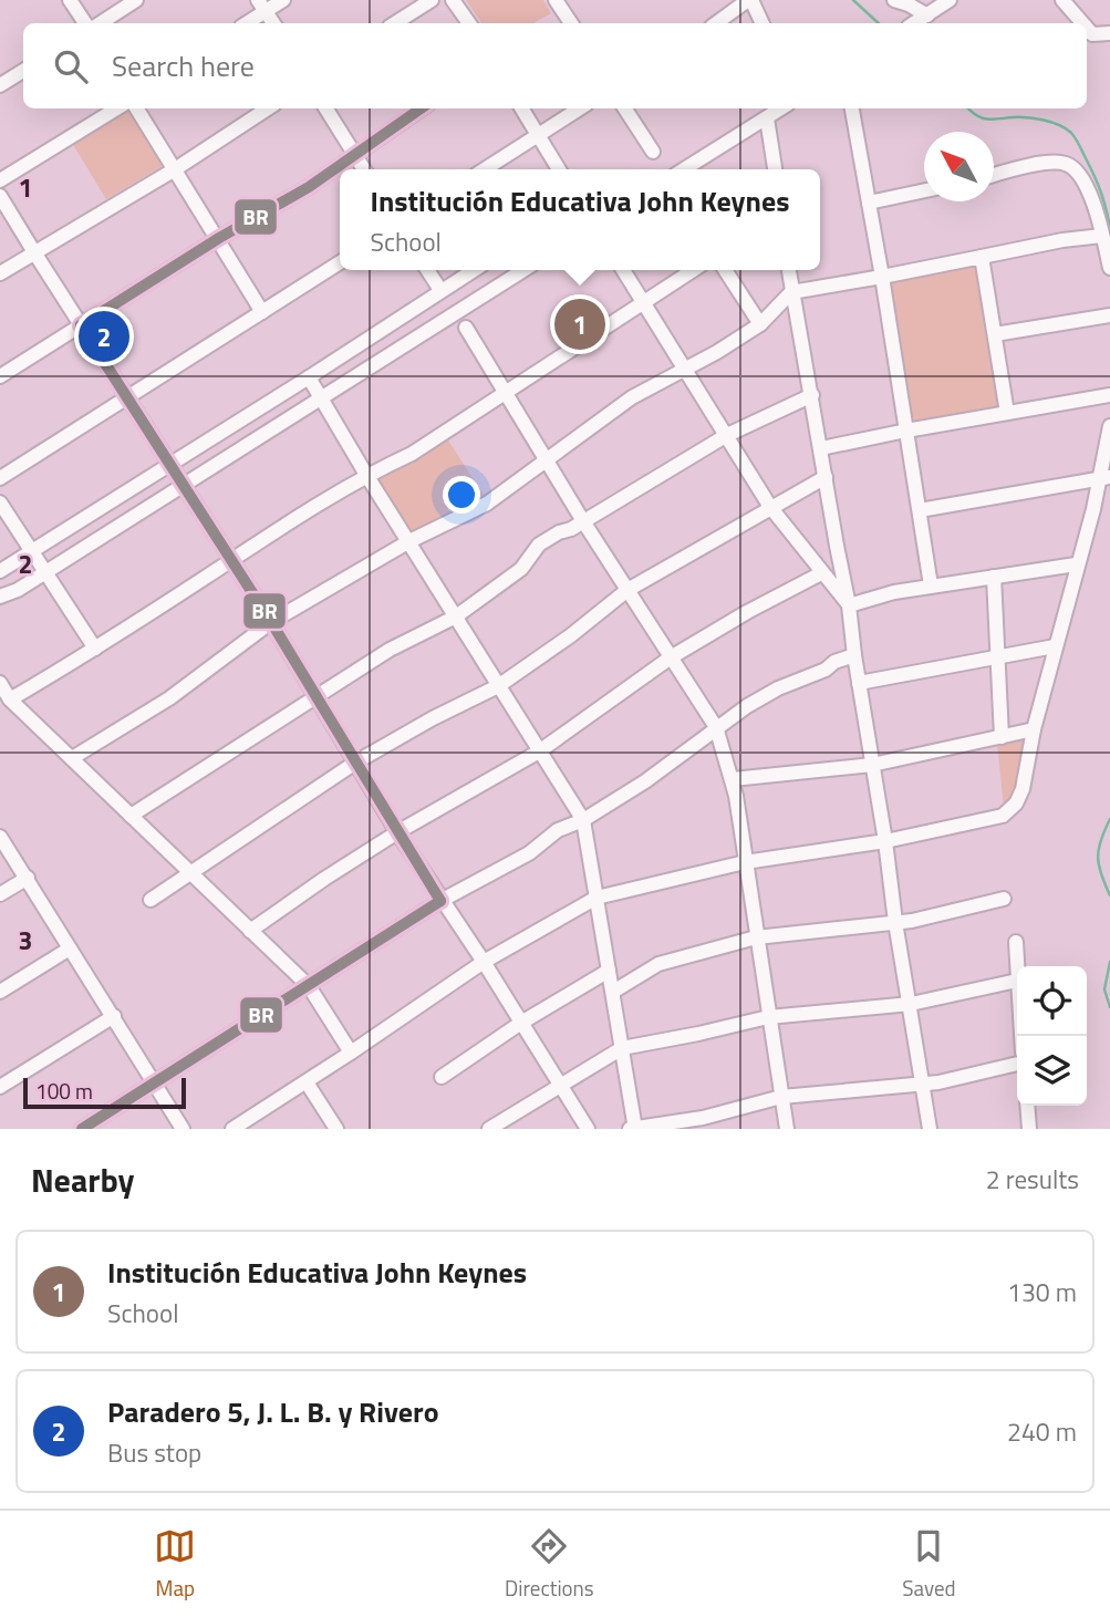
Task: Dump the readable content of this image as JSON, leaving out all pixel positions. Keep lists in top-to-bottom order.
{
  "lines": ["transit line BR"],
  "scale_bar": "100 m",
  "north": "top left",
  "page": {
    "search": "Search here",
    "popup": ["Institución Educativa John Keynes", "School"],
    "pins": ["1", "2"],
    "scale": "100 m",
    "heading": ["Nearby", "2 results"],
    "list": [
      {
        "mark": "1",
        "name": "Institución Educativa John Keynes",
        "note": "School",
        "value": "130 m"
      },
      {
        "mark": "2",
        "name": "Paradero 5, J. L. B. y Rivero",
        "note": "Bus stop",
        "value": "240 m"
      }
    ],
    "nav": ["Map", "Directions", "Saved"]
  },
  "grid": {
    "rows": ["1", "2", "3"]
  }
}
